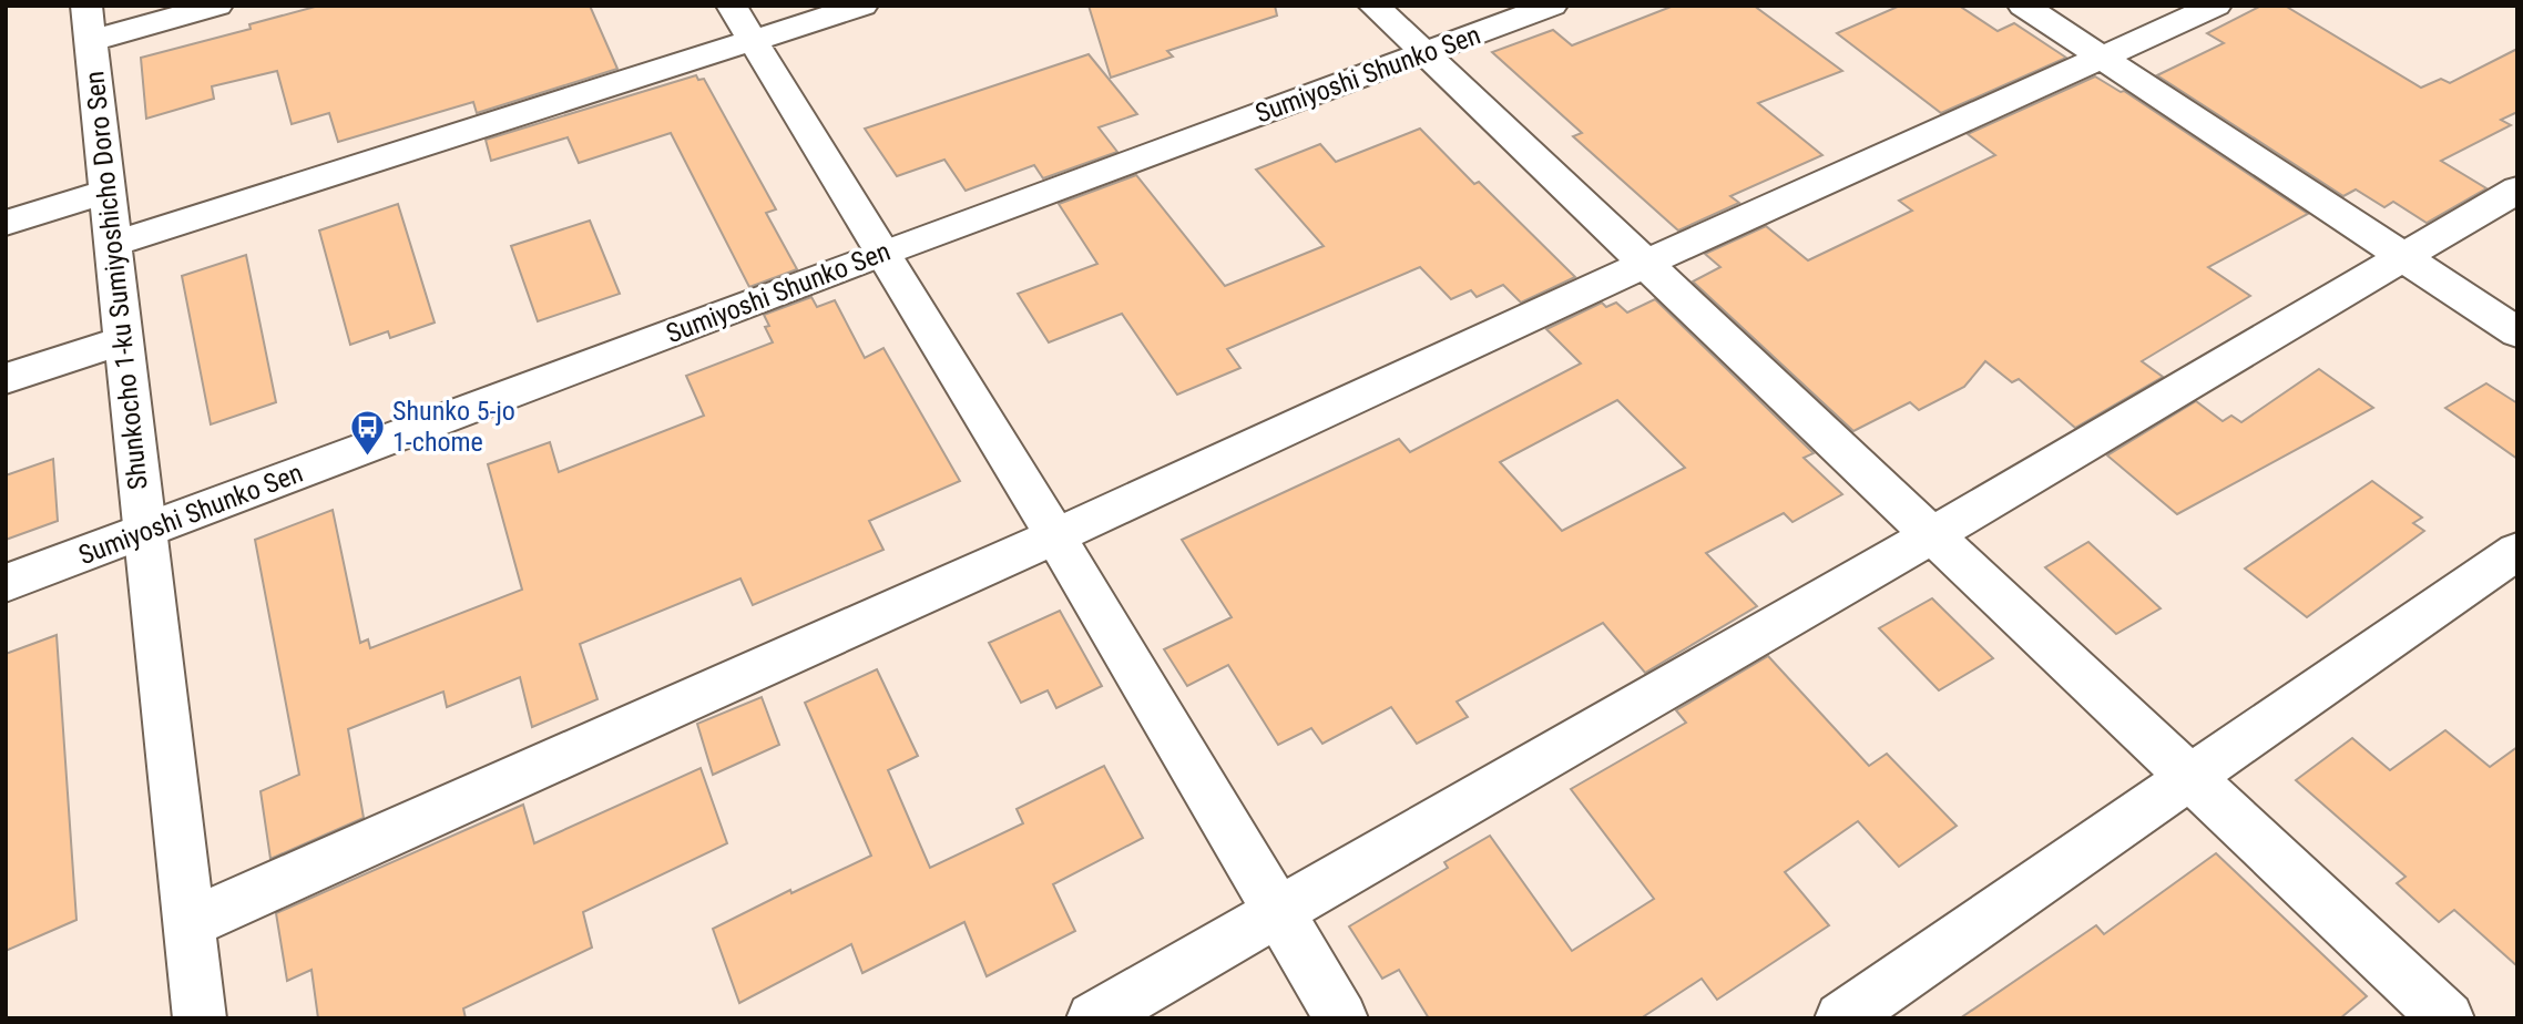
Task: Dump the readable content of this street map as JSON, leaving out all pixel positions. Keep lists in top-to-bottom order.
{
  "streets": {
    "street": ["Sumiyoshi Shunko Sen", "Shunkocho 1-ku Sumiyoshicho Doro Sen"]
  },
  "crossings": [
    ["Sumiyoshi Shunko Sen", "Shunkocho 1-ku Sumiyoshicho Doro Sen"]
  ],
  "places": {
    "bus stop": ["Shunko 5-jo 1-chome"]
  }
}
